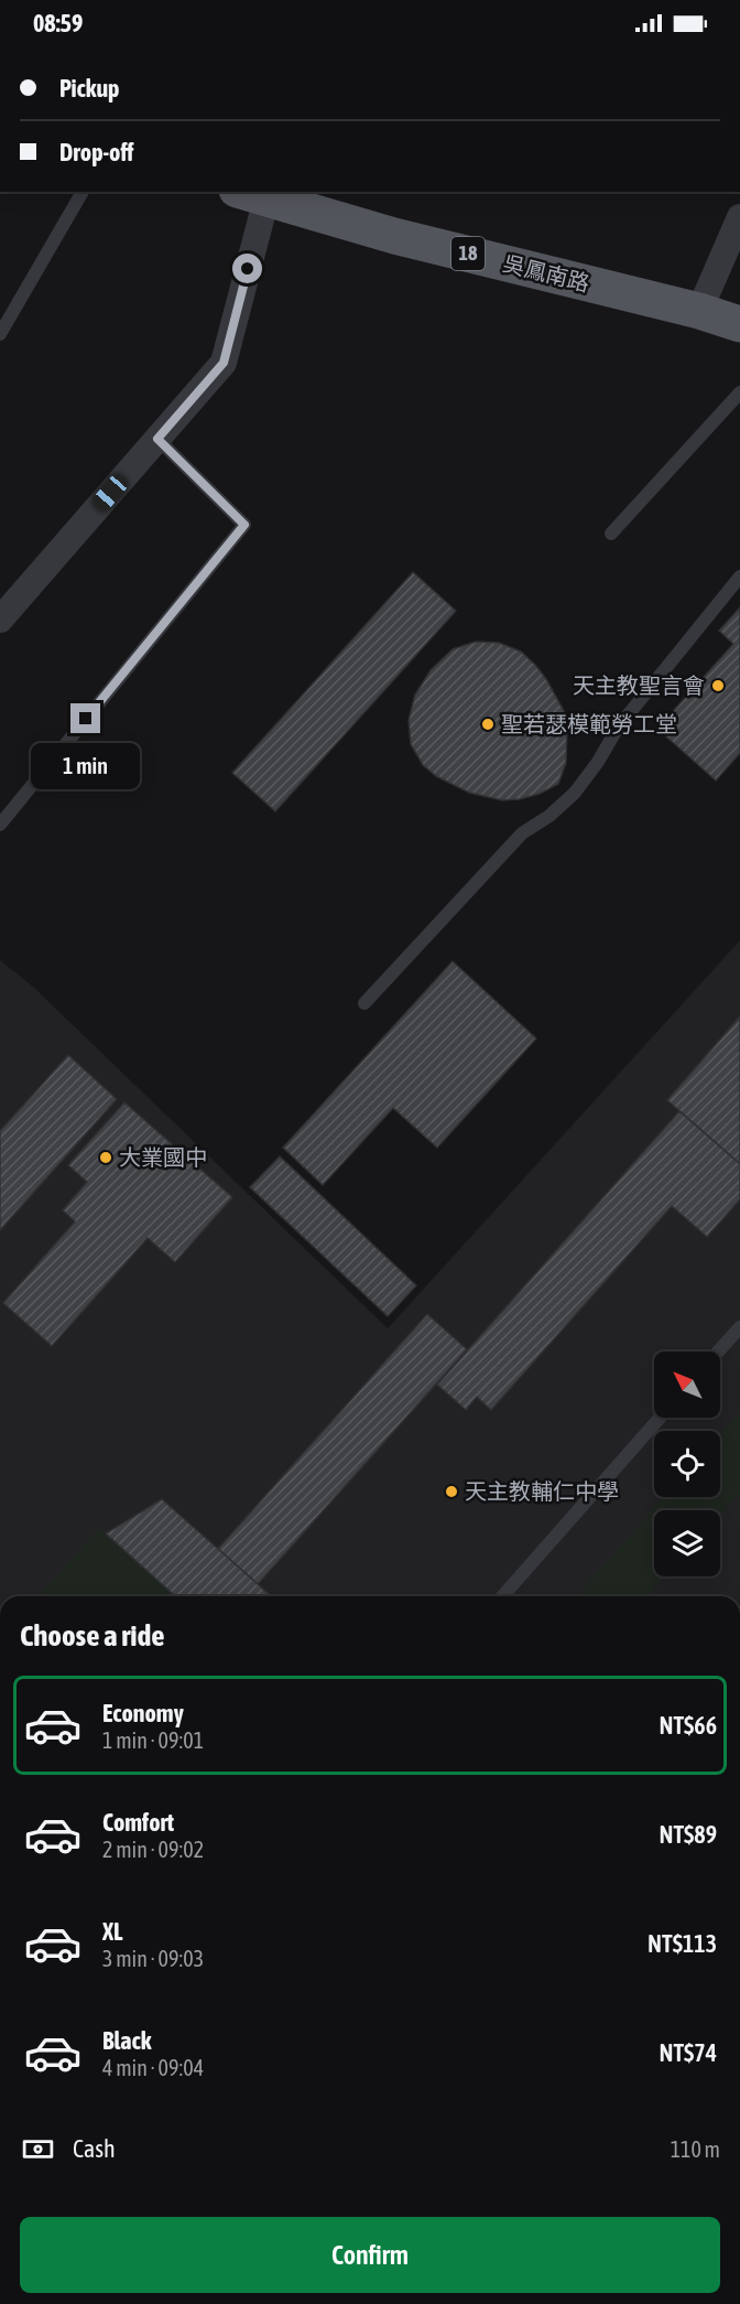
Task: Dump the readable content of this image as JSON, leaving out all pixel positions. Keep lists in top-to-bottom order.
{
  "streets": {
    "main road": ["18", "吳鳳南路"]
  },
  "places": [
    "天主教聖言會",
    "聖若瑟模範勞工堂",
    "大業國中",
    "天主教輔仁中學"
  ],
  "north": "top left",
  "page": {
    "status": "08:59",
    "banner": ["Pickup", "Drop-off"],
    "bubble": "1 min",
    "heading": "Choose a ride",
    "list": [
      {
        "name": "Economy",
        "note": "1 min · 09:01",
        "value": "NT$66"
      },
      {
        "name": "Comfort",
        "note": "2 min · 09:02",
        "value": "NT$89"
      },
      {
        "name": "XL",
        "note": "3 min · 09:03",
        "value": "NT$113"
      },
      {
        "name": "Black",
        "note": "4 min · 09:04",
        "value": "NT$74"
      }
    ],
    "pay": ["Cash", "110 m"],
    "buttons": "Confirm"
  }
}
